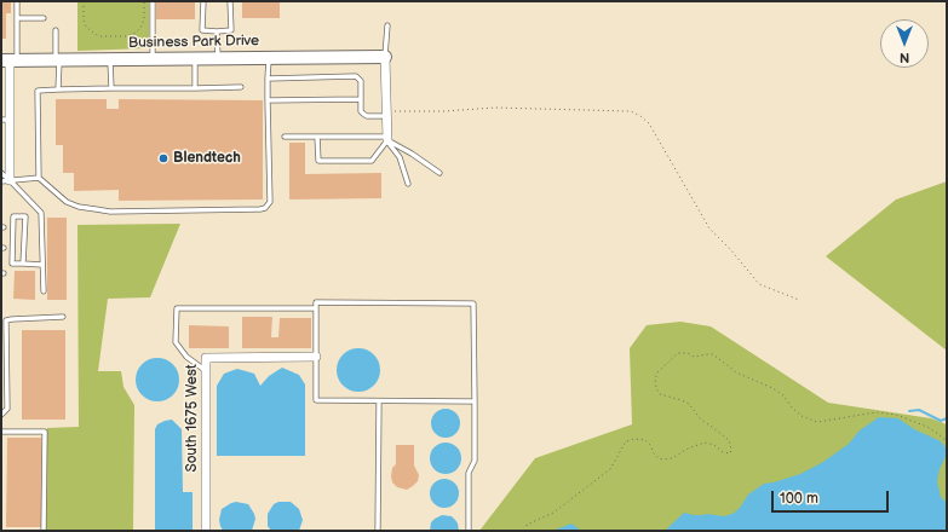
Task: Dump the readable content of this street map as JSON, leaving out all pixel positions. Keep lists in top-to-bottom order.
{
  "streets": {
    "street": ["Business Park Drive", "South 1675 West"]
  },
  "places": ["Blendtech"],
  "scale_bar": "100 m",
  "north": "bottom"
}
